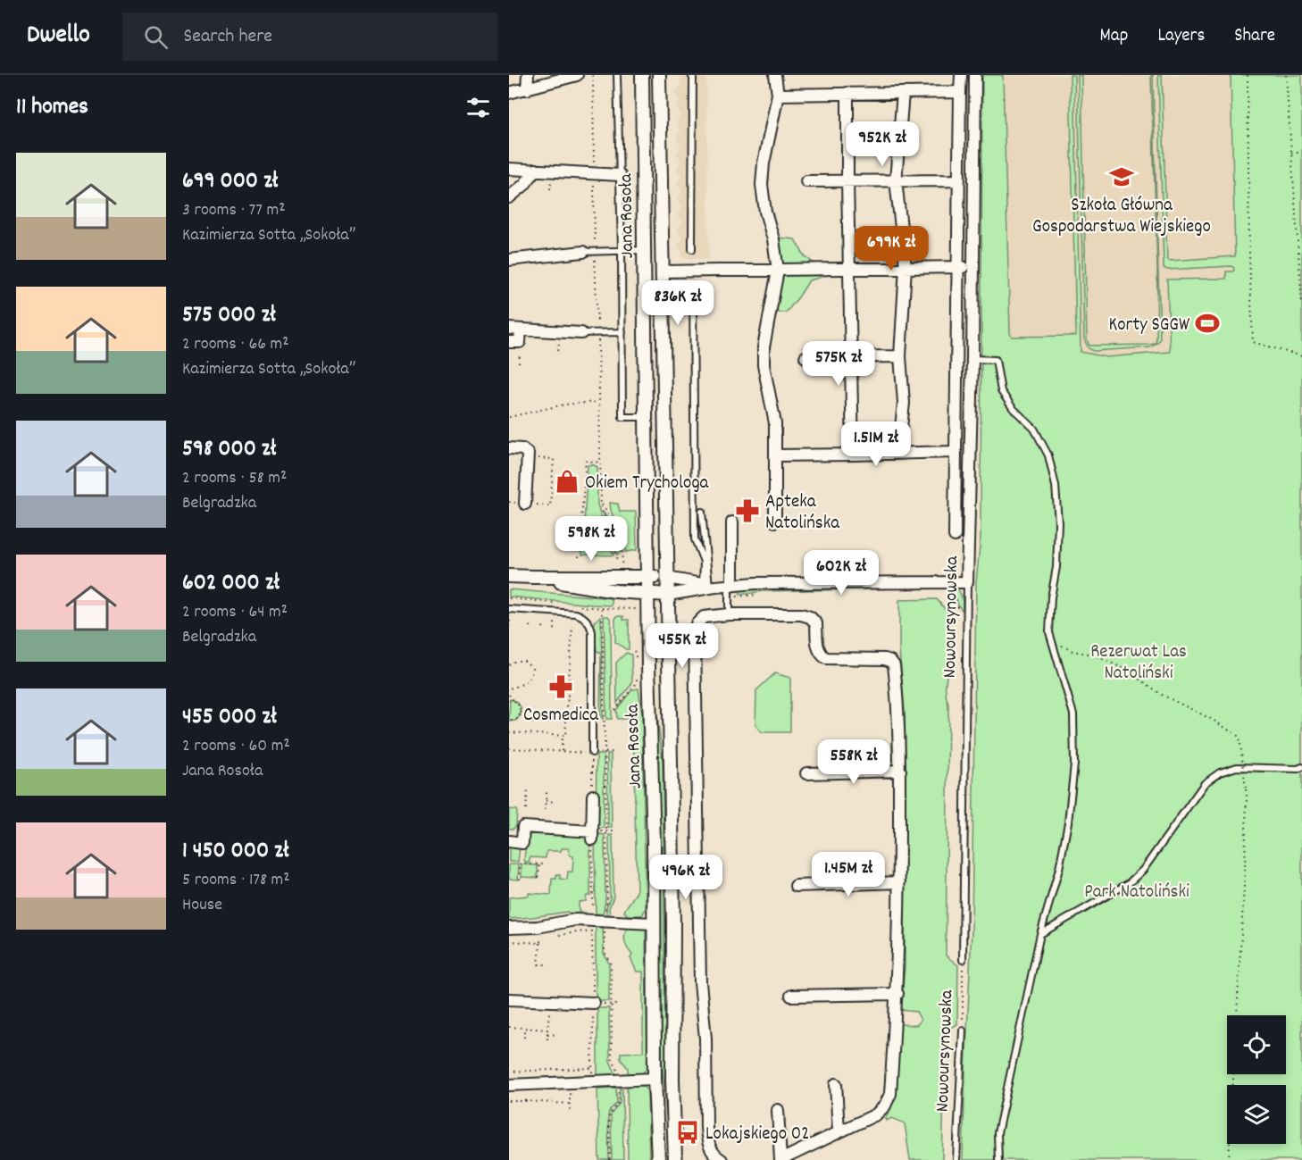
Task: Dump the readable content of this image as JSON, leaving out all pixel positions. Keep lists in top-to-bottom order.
{
  "streets": {
    "street": ["Jana Rosoła", "Nowoursynowska"]
  },
  "parks": ["Rezerwat Las Natoliński", "Park Natoliński"],
  "places": {
    "school or university": ["Szkoła Główna Gospodarstwa Wiejskiego"],
    "sports": ["Korty SGGW"],
    "shop": ["Okiem Trychologa"],
    "pharmacy": ["Apteka Natolińska", "Cosmedica"],
    "bus stop": ["Lokajskiego 02"]
  },
  "page": {
    "header": "Dwello",
    "search": "Search here",
    "nav": ["Map", "Layers", "Share"],
    "heading": "11 homes",
    "price": [
      "952K zł",
      "699K zł",
      "836K zł",
      "575K zł",
      "1.51M zł",
      "598K zł",
      "602K zł",
      "455K zł",
      "558K zł",
      "1.45M zł",
      "496K zł"
    ],
    "list": [
      {
        "name": "699 000 zł",
        "note": "3 rooms · 77 m² · Kazimierza Sotta „Sokoła”"
      },
      {
        "name": "575 000 zł",
        "note": "2 rooms · 66 m² · Kazimierza Sotta „Sokoła”"
      },
      {
        "name": "598 000 zł",
        "note": "2 rooms · 58 m² · Belgradzka"
      },
      {
        "name": "602 000 zł",
        "note": "2 rooms · 64 m² · Belgradzka"
      },
      {
        "name": "455 000 zł",
        "note": "2 rooms · 60 m² · Jana Rosoła"
      },
      {
        "name": "1 450 000 zł",
        "note": "5 rooms · 178 m² · House"
      }
    ]
  }
}
